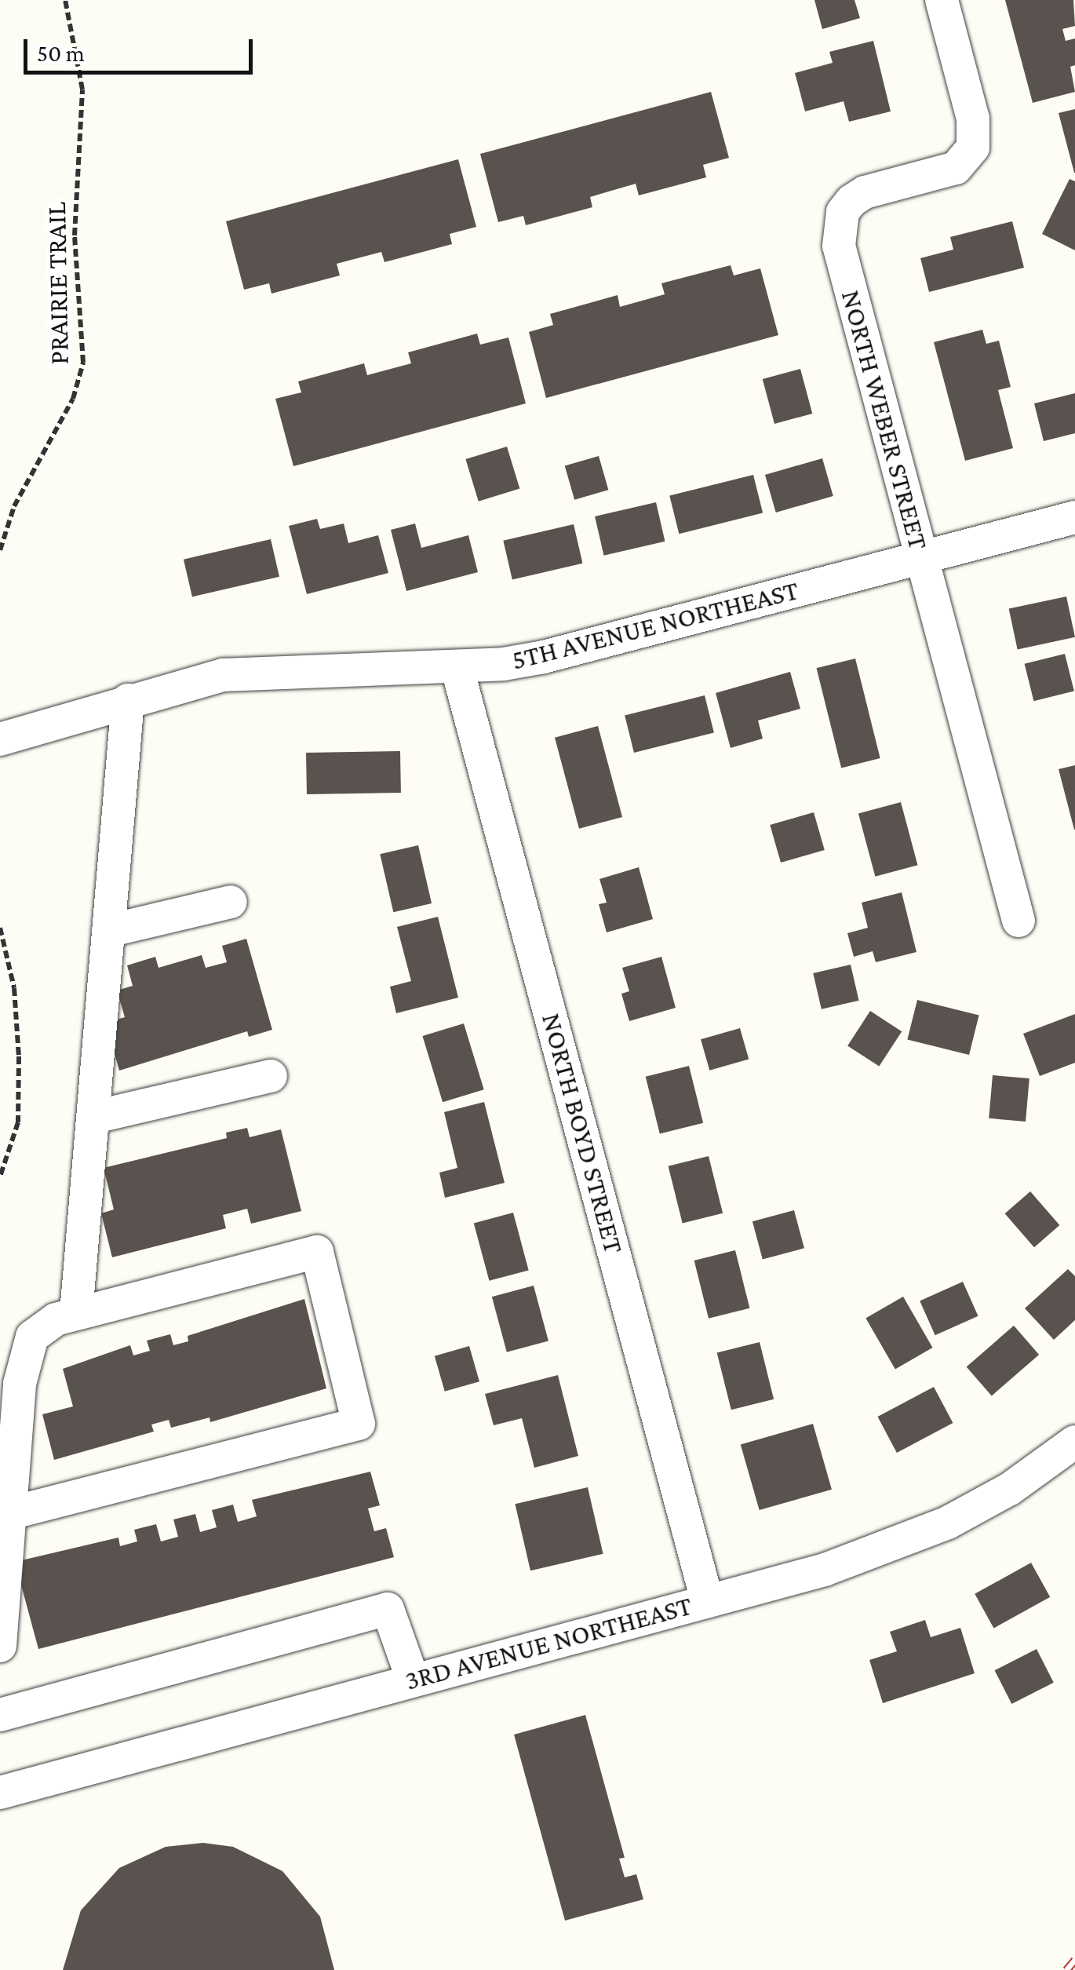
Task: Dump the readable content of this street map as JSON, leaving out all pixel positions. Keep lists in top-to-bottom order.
{
  "streets": {
    "street": [
      "NORTH WEBER STREET",
      "5TH AVENUE NORTHEAST",
      "NORTH BOYD STREET",
      "3RD AVENUE NORTHEAST"
    ],
    "path": ["PRAIRIE TRAIL"]
  },
  "crossings": [
    ["NORTH WEBER STREET", "5TH AVENUE NORTHEAST"],
    ["5TH AVENUE NORTHEAST", "NORTH BOYD STREET"],
    ["NORTH BOYD STREET", "3RD AVENUE NORTHEAST"]
  ],
  "scale_bar": "50 m"
}
